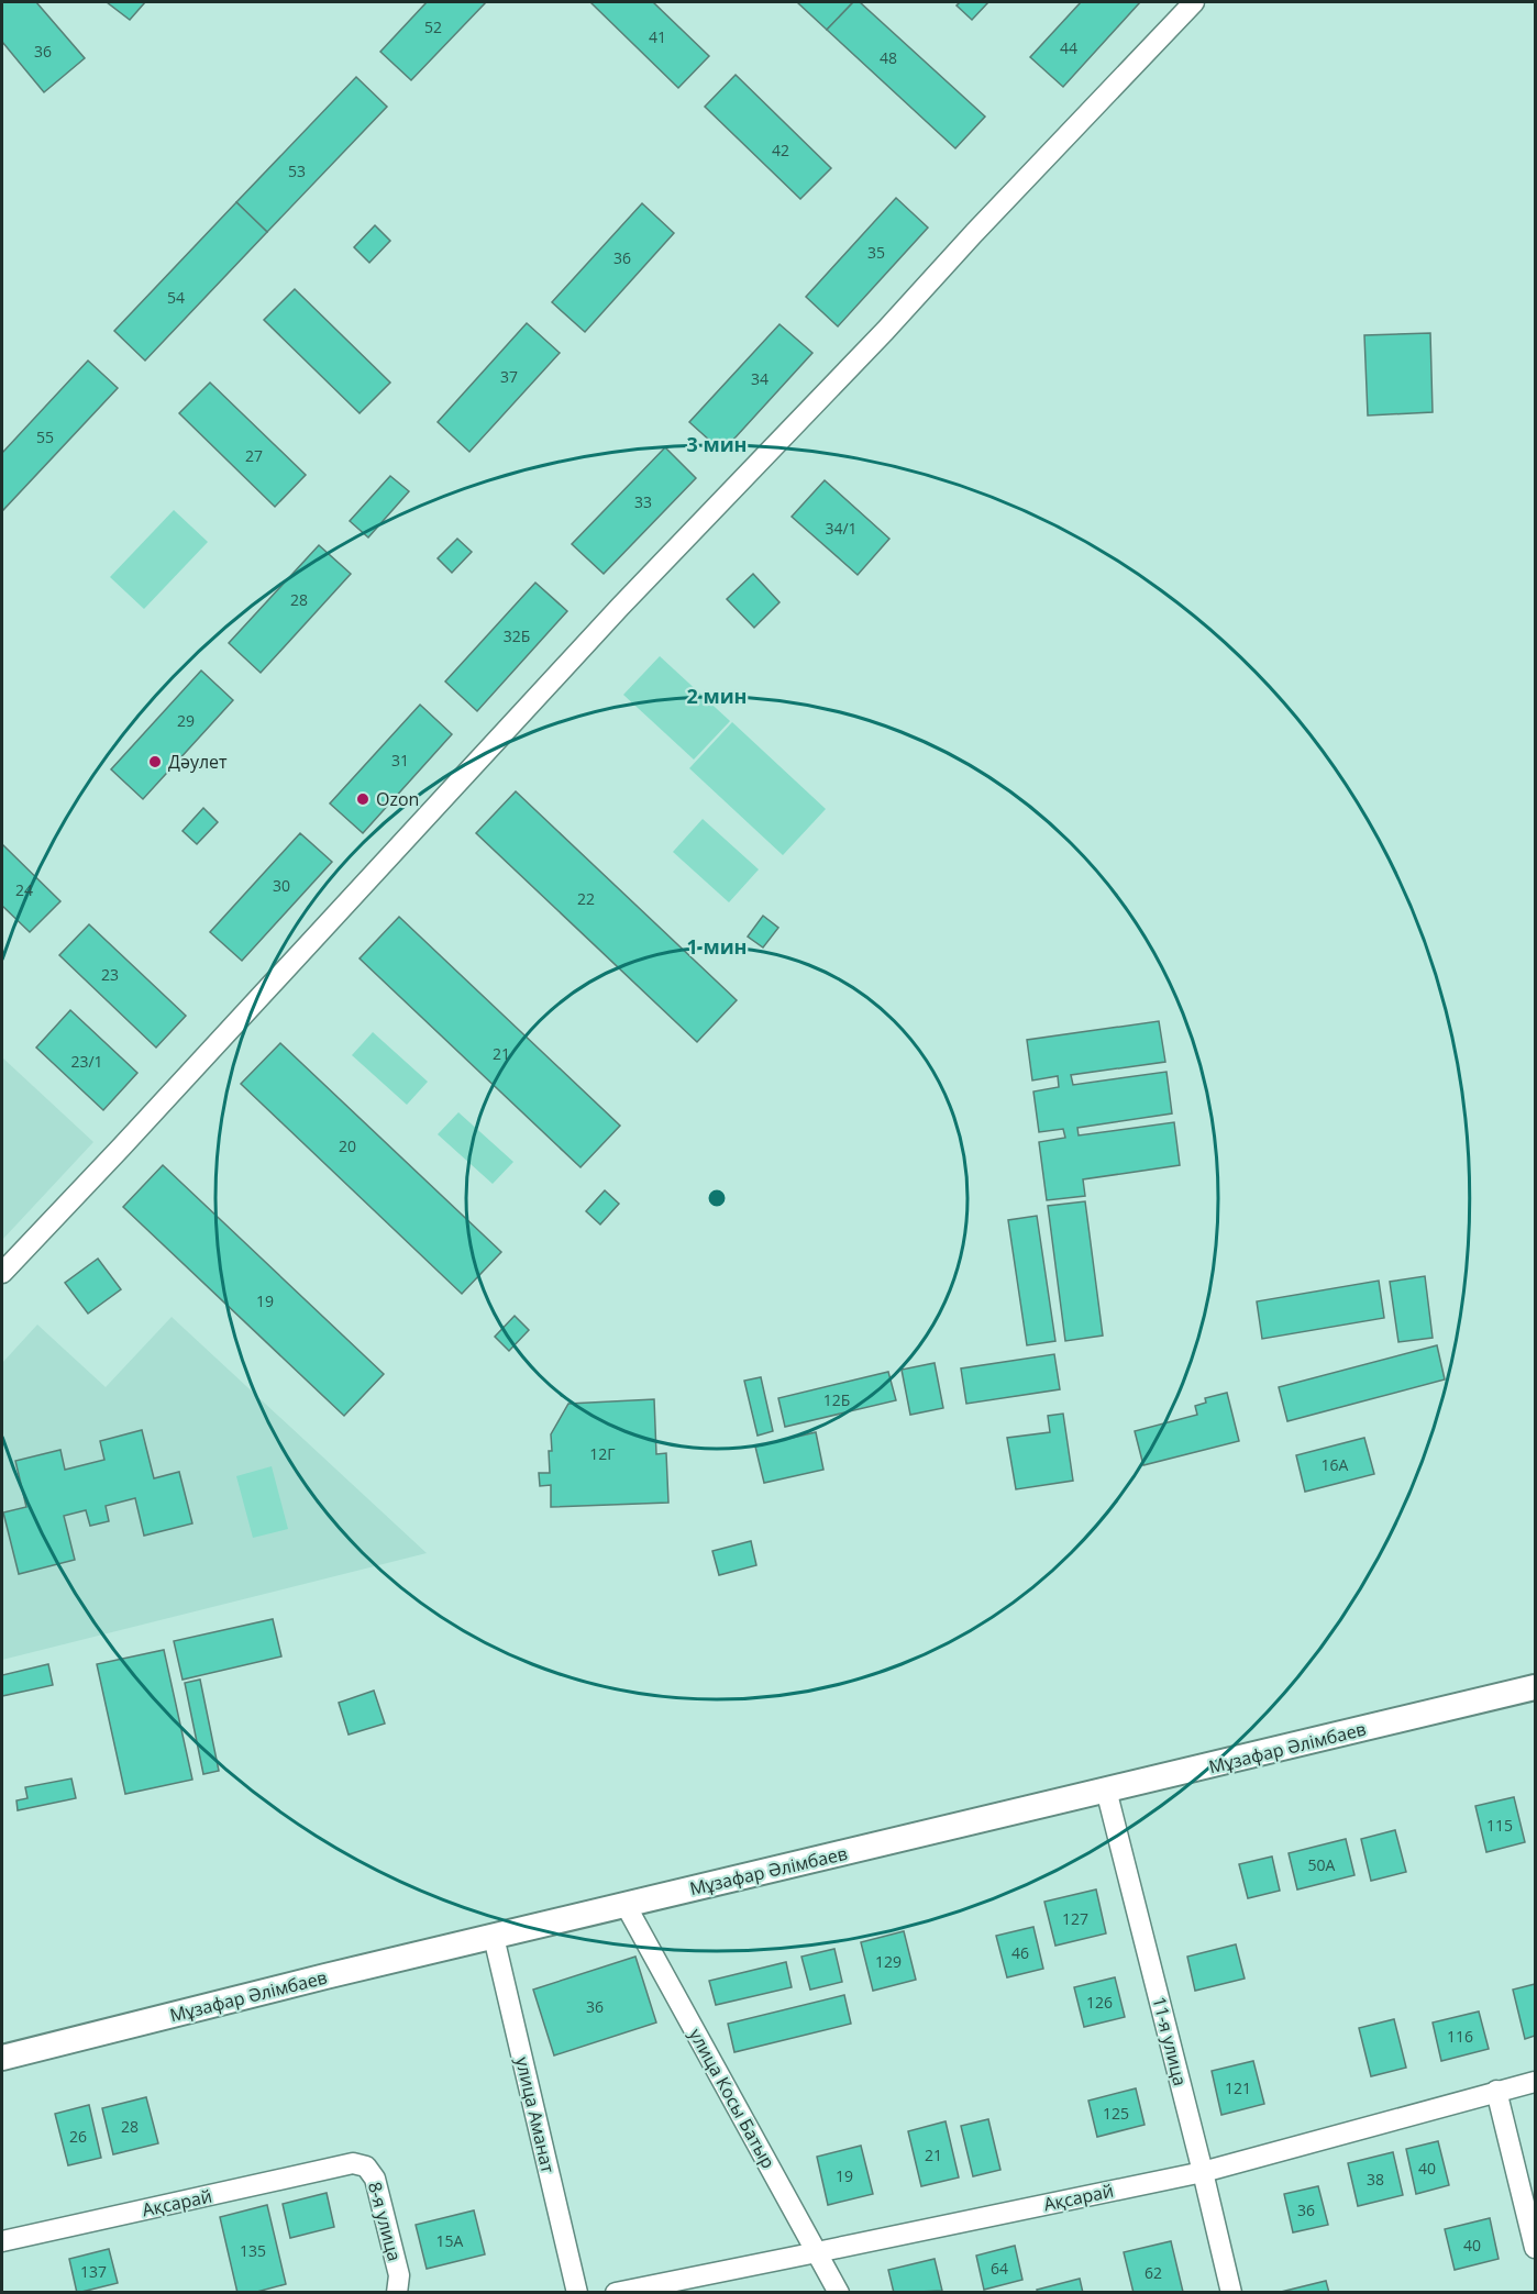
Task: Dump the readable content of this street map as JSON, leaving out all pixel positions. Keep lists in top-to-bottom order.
{
  "streets": {
    "street": [
      "Мұзафар Әлімбаев",
      "11-я улица",
      "улица Косы Батыр",
      "улица Аманат",
      "Ақсарай",
      "8-я улица"
    ]
  },
  "crossings": [
    ["Мұзафар Әлімбаев", "11-я улица"],
    ["Мұзафар Әлімбаев", "улица Косы Батыр"],
    ["Мұзафар Әлімбаев", "улица Аманат"],
    ["11-я улица", "Ақсарай"],
    ["улица Косы Батыр", "Ақсарай"],
    ["Ақсарай", "8-я улица"]
  ],
  "places": ["Дәулет", "Ozon"],
  "house_numbers": [
    "52",
    "41",
    "44",
    "36",
    "48",
    "42",
    "53",
    "35",
    "36",
    "54",
    "37",
    "34",
    "55",
    "27",
    "33",
    "34/1",
    "28",
    "32Б",
    "29",
    "31",
    "30",
    "24",
    "22",
    "23",
    "21",
    "23/1",
    "20",
    "19",
    "12Б",
    "12Г",
    "16А",
    "115",
    "50А",
    "127",
    "46",
    "129",
    "126",
    "36",
    "116",
    "121",
    "125",
    "28",
    "26",
    "21",
    "40",
    "19",
    "38",
    "36",
    "15А",
    "40",
    "135",
    "64",
    "137",
    "62"
  ],
  "rings": ["3 мин", "2 мин", "1 мин"]
}
